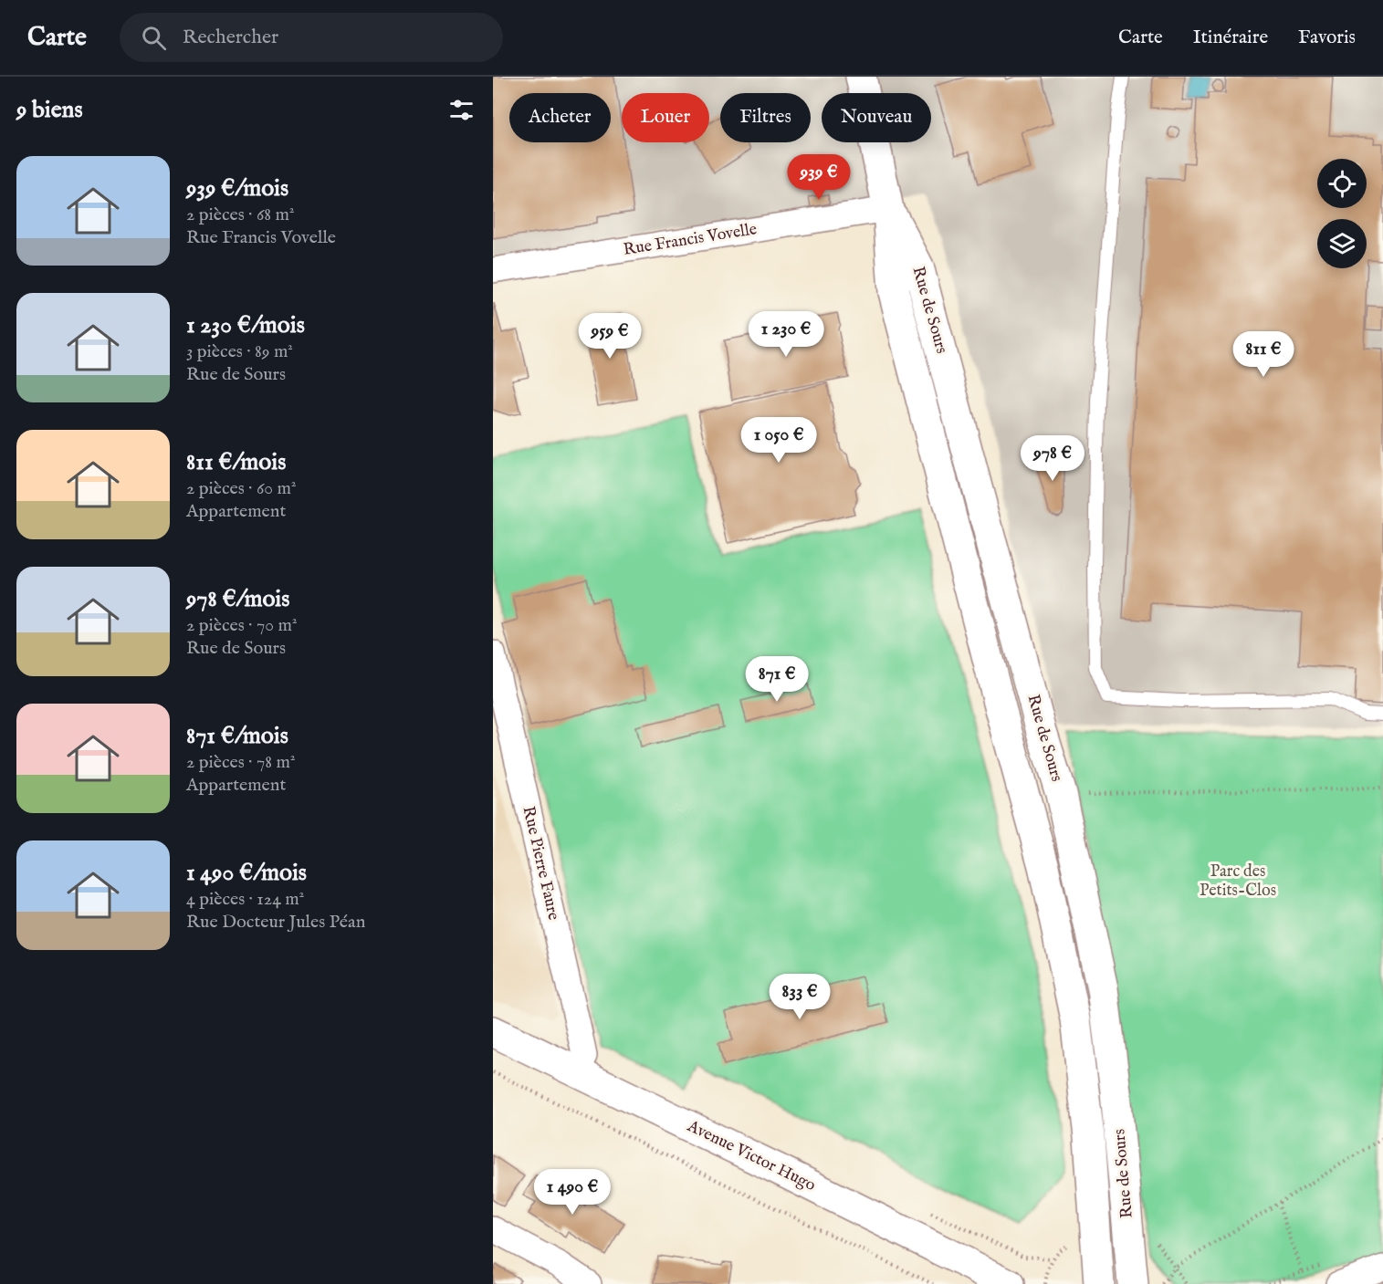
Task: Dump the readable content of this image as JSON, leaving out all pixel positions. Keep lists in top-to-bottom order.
{
  "streets": {
    "main road": ["Rue de Sours", "Avenue Victor Hugo"],
    "street": ["Rue Francis Vovelle", "Rue Pierre Faure"]
  },
  "crossings": [
    ["Rue Francis Vovelle", "Rue de Sours"],
    ["Rue Pierre Faure", "Avenue Victor Hugo"]
  ],
  "parks": ["Parc des Petits-Clos"],
  "page": {
    "header": "Carte",
    "search": "Rechercher",
    "nav": ["Carte", "Itinéraire", "Favoris"],
    "heading": "9 biens",
    "chip": [
      "Acheter",
      "Louer",
      "Filtres",
      "Nouveau"
    ],
    "list": [
      {
        "name": "939 €/mois",
        "note": "2 pièces · 68 m² · Rue Francis Vovelle"
      },
      {
        "name": "1 230 €/mois",
        "note": "3 pièces · 89 m² · Rue de Sours"
      },
      {
        "name": "811 €/mois",
        "note": "2 pièces · 60 m² · Appartement"
      },
      {
        "name": "978 €/mois",
        "note": "2 pièces · 70 m² · Rue de Sours"
      },
      {
        "name": "871 €/mois",
        "note": "2 pièces · 78 m² · Appartement"
      },
      {
        "name": "1 490 €/mois",
        "note": "4 pièces · 124 m² · Rue Docteur Jules Péan"
      }
    ],
    "price": [
      "939 €",
      "1 230 €",
      "959 €",
      "811 €",
      "1 050 €",
      "978 €",
      "871 €",
      "833 €",
      "1 490 €"
    ]
  }
}
